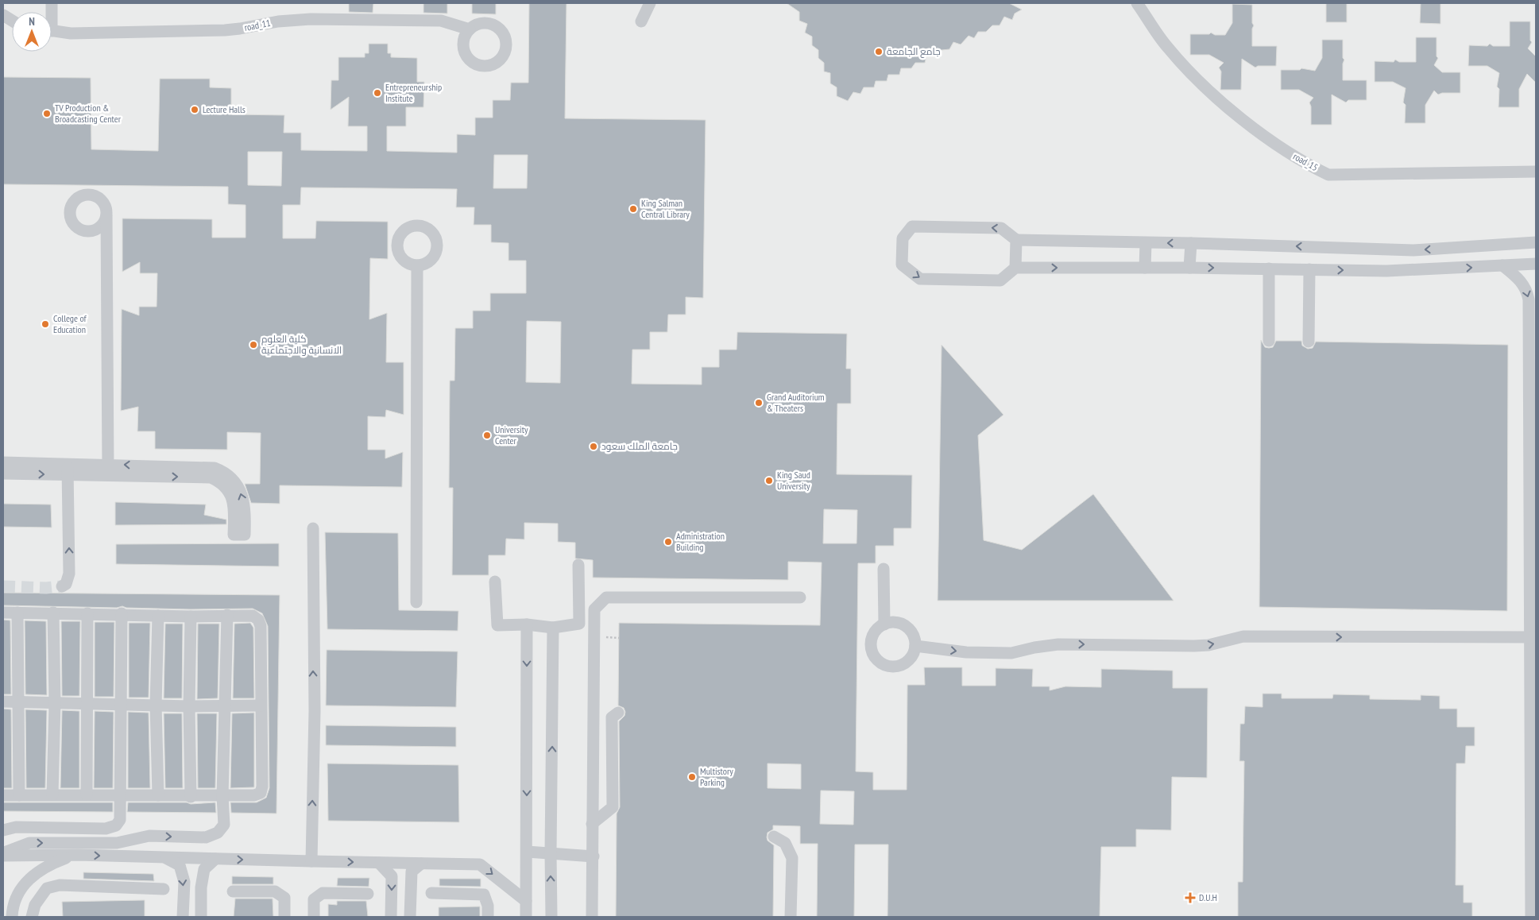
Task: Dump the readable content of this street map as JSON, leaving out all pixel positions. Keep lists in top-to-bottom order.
{
  "streets": {
    "street": ["road_11", "road_15"]
  },
  "places": {
    "other": [
      "جامع الجامعة",
      "Entrepreneurship Institute",
      "Lecture Halls",
      "TV Production & Broadcasting Center",
      "King Salman Central Library",
      "College of Education",
      "كلية العلوم الانسانية والاجتماعية",
      "Grand Auditorium & Theaters",
      "University Center",
      "جامعة الملك سعود",
      "King Saud University",
      "Administration Building",
      "Multistory Parking"
    ],
    "health": ["D.U.H"]
  },
  "north": "top"
}
